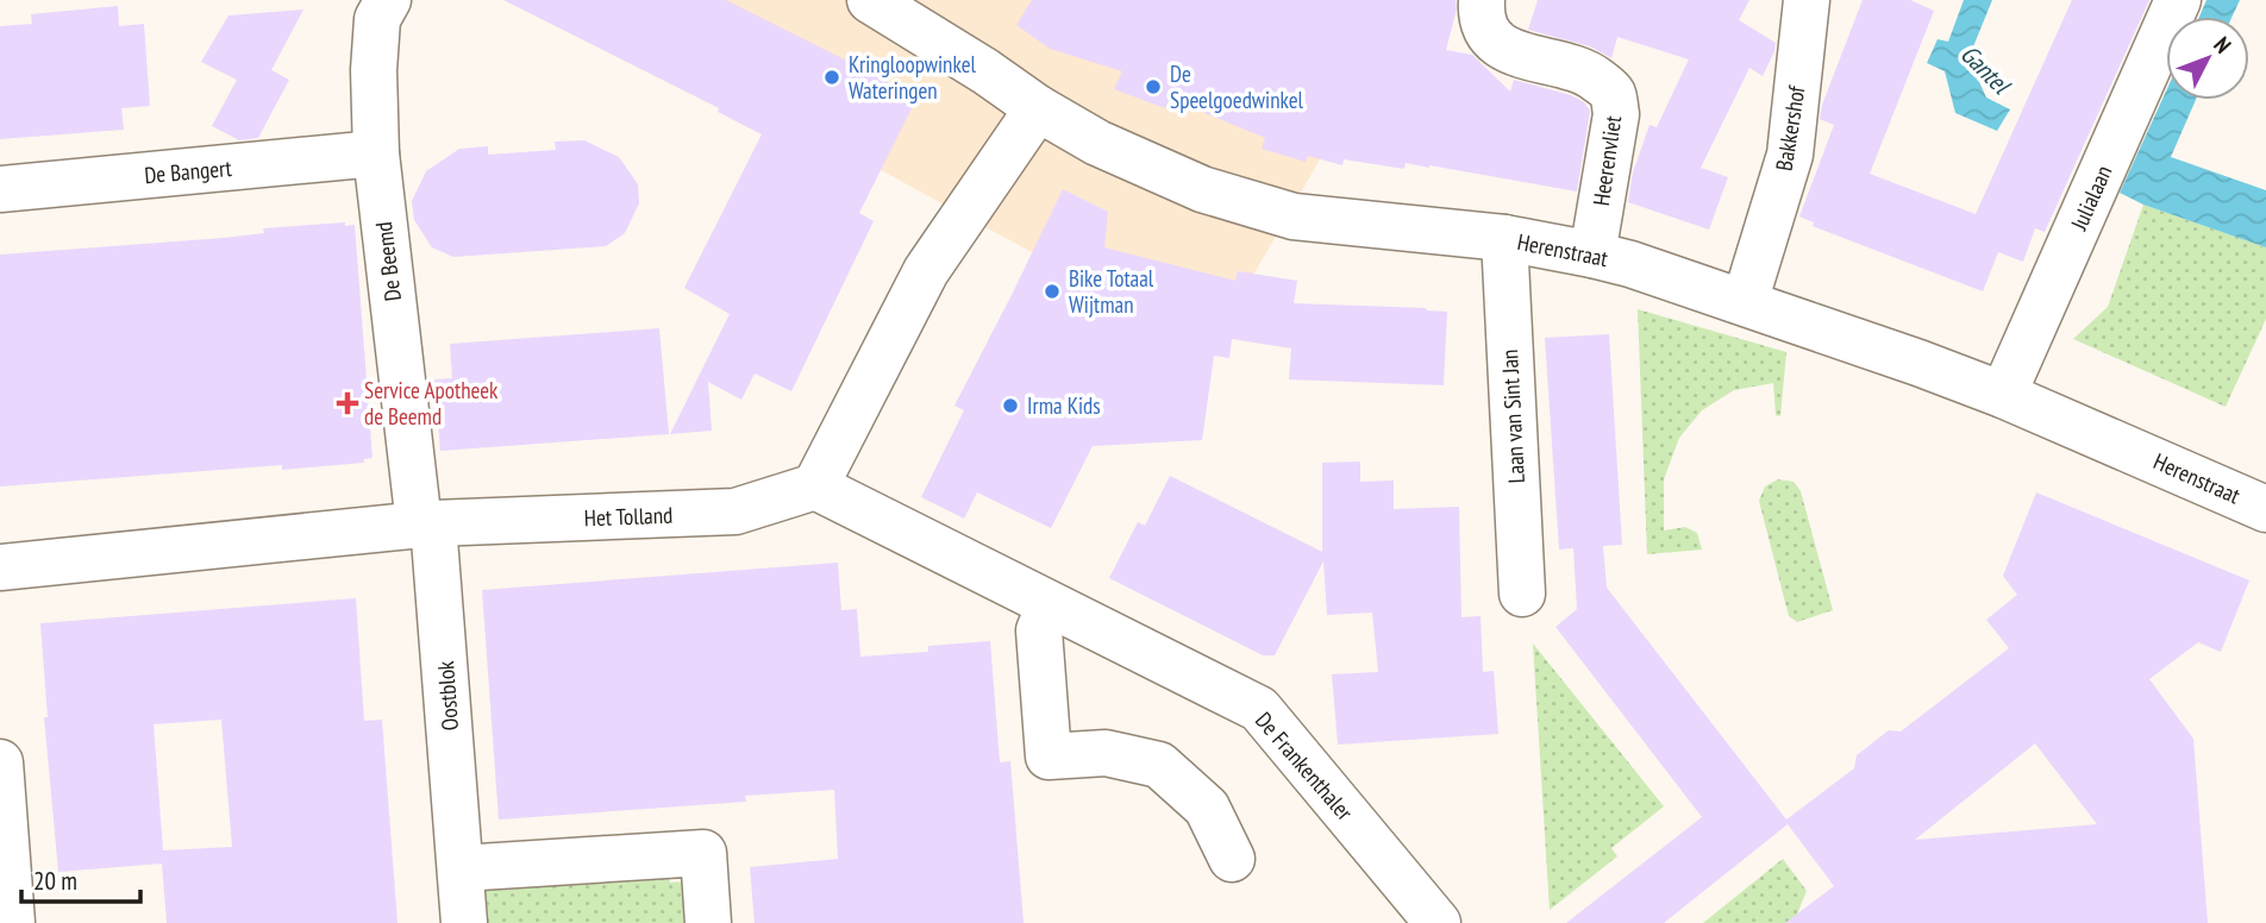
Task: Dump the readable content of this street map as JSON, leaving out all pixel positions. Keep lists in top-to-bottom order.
{
  "streets": {
    "street": [
      "Bakkershof",
      "Heerenvliet",
      "De Bangert",
      "Julialaan",
      "Herenstraat",
      "De Beemd",
      "Laan van Sint Jan",
      "Het Tolland",
      "Oostblok",
      "De Frankenthaler"
    ]
  },
  "crossings": [
    ["Bakkershof", "Herenstraat"],
    ["Heerenvliet", "Herenstraat"],
    ["De Bangert", "De Beemd"],
    ["Julialaan", "Herenstraat"],
    ["Herenstraat", "Laan van Sint Jan"],
    ["De Beemd", "Het Tolland"],
    ["De Beemd", "Oostblok"],
    ["Het Tolland", "Oostblok"],
    ["Het Tolland", "De Frankenthaler"]
  ],
  "water": ["Gantel"],
  "places": {
    "other": [
      "Kringloopwinkel Wateringen",
      "De Speelgoedwinkel",
      "Bike Totaal Wijtman",
      "Irma Kids"
    ],
    "health": ["Service Apotheek de Beemd"]
  },
  "scale_bar": "20 m",
  "north": "top right"
}
